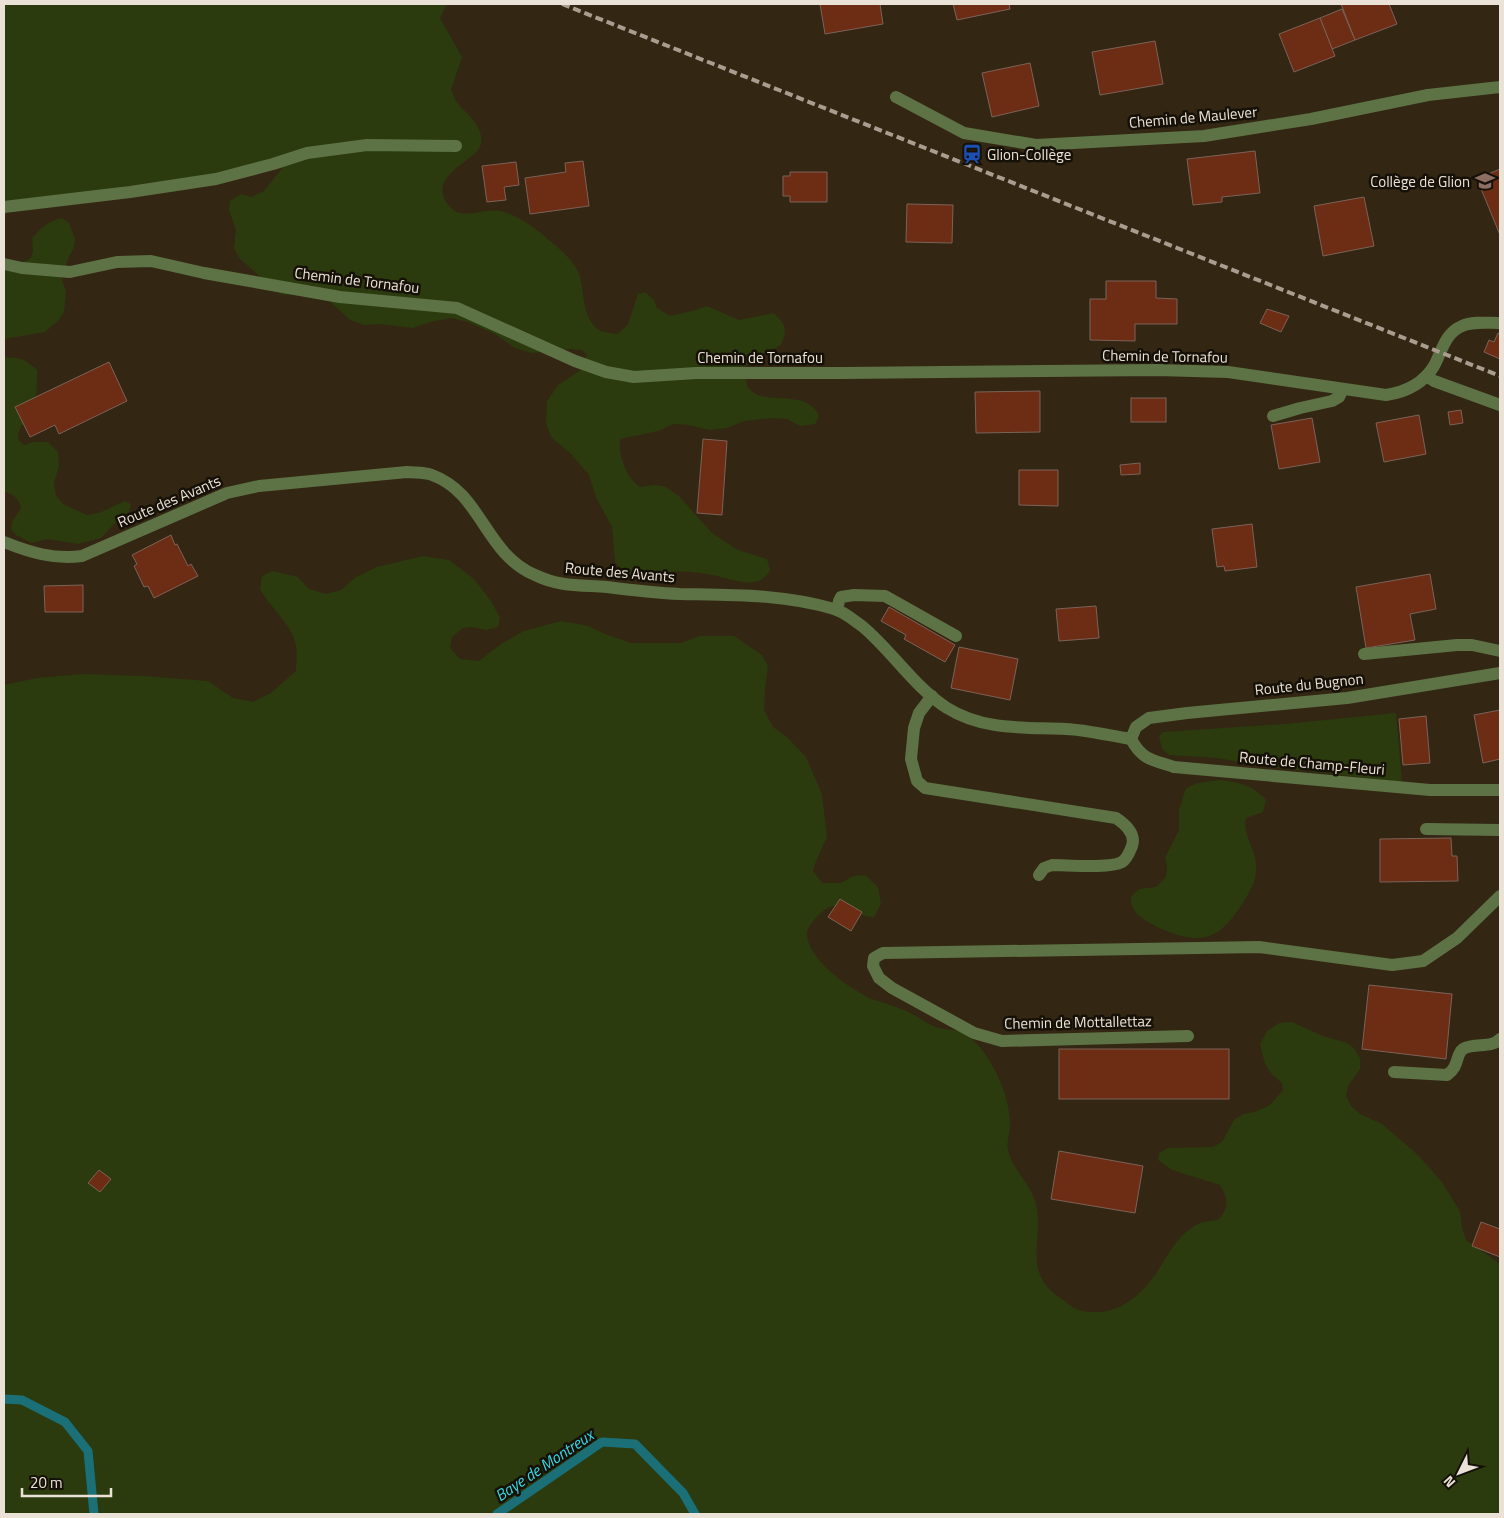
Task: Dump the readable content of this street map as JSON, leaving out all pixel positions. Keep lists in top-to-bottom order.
{
  "streets": {
    "street": [
      "Chemin de Maulever",
      "Chemin de Tornafou",
      "Route des Avants",
      "Route du Bugnon",
      "Route de Champ-Fleuri",
      "Chemin de Mottallettaz"
    ]
  },
  "crossings": [
    ["Route des Avants", "Route du Bugnon"],
    ["Route des Avants", "Route de Champ-Fleuri"],
    ["Route du Bugnon", "Route de Champ-Fleuri"]
  ],
  "water": ["Baye de Montreux"],
  "places": {
    "station": ["Glion-Collège"],
    "school or university": ["Collège de Glion"]
  },
  "scale_bar": "20 m",
  "north": "bottom left"
}
